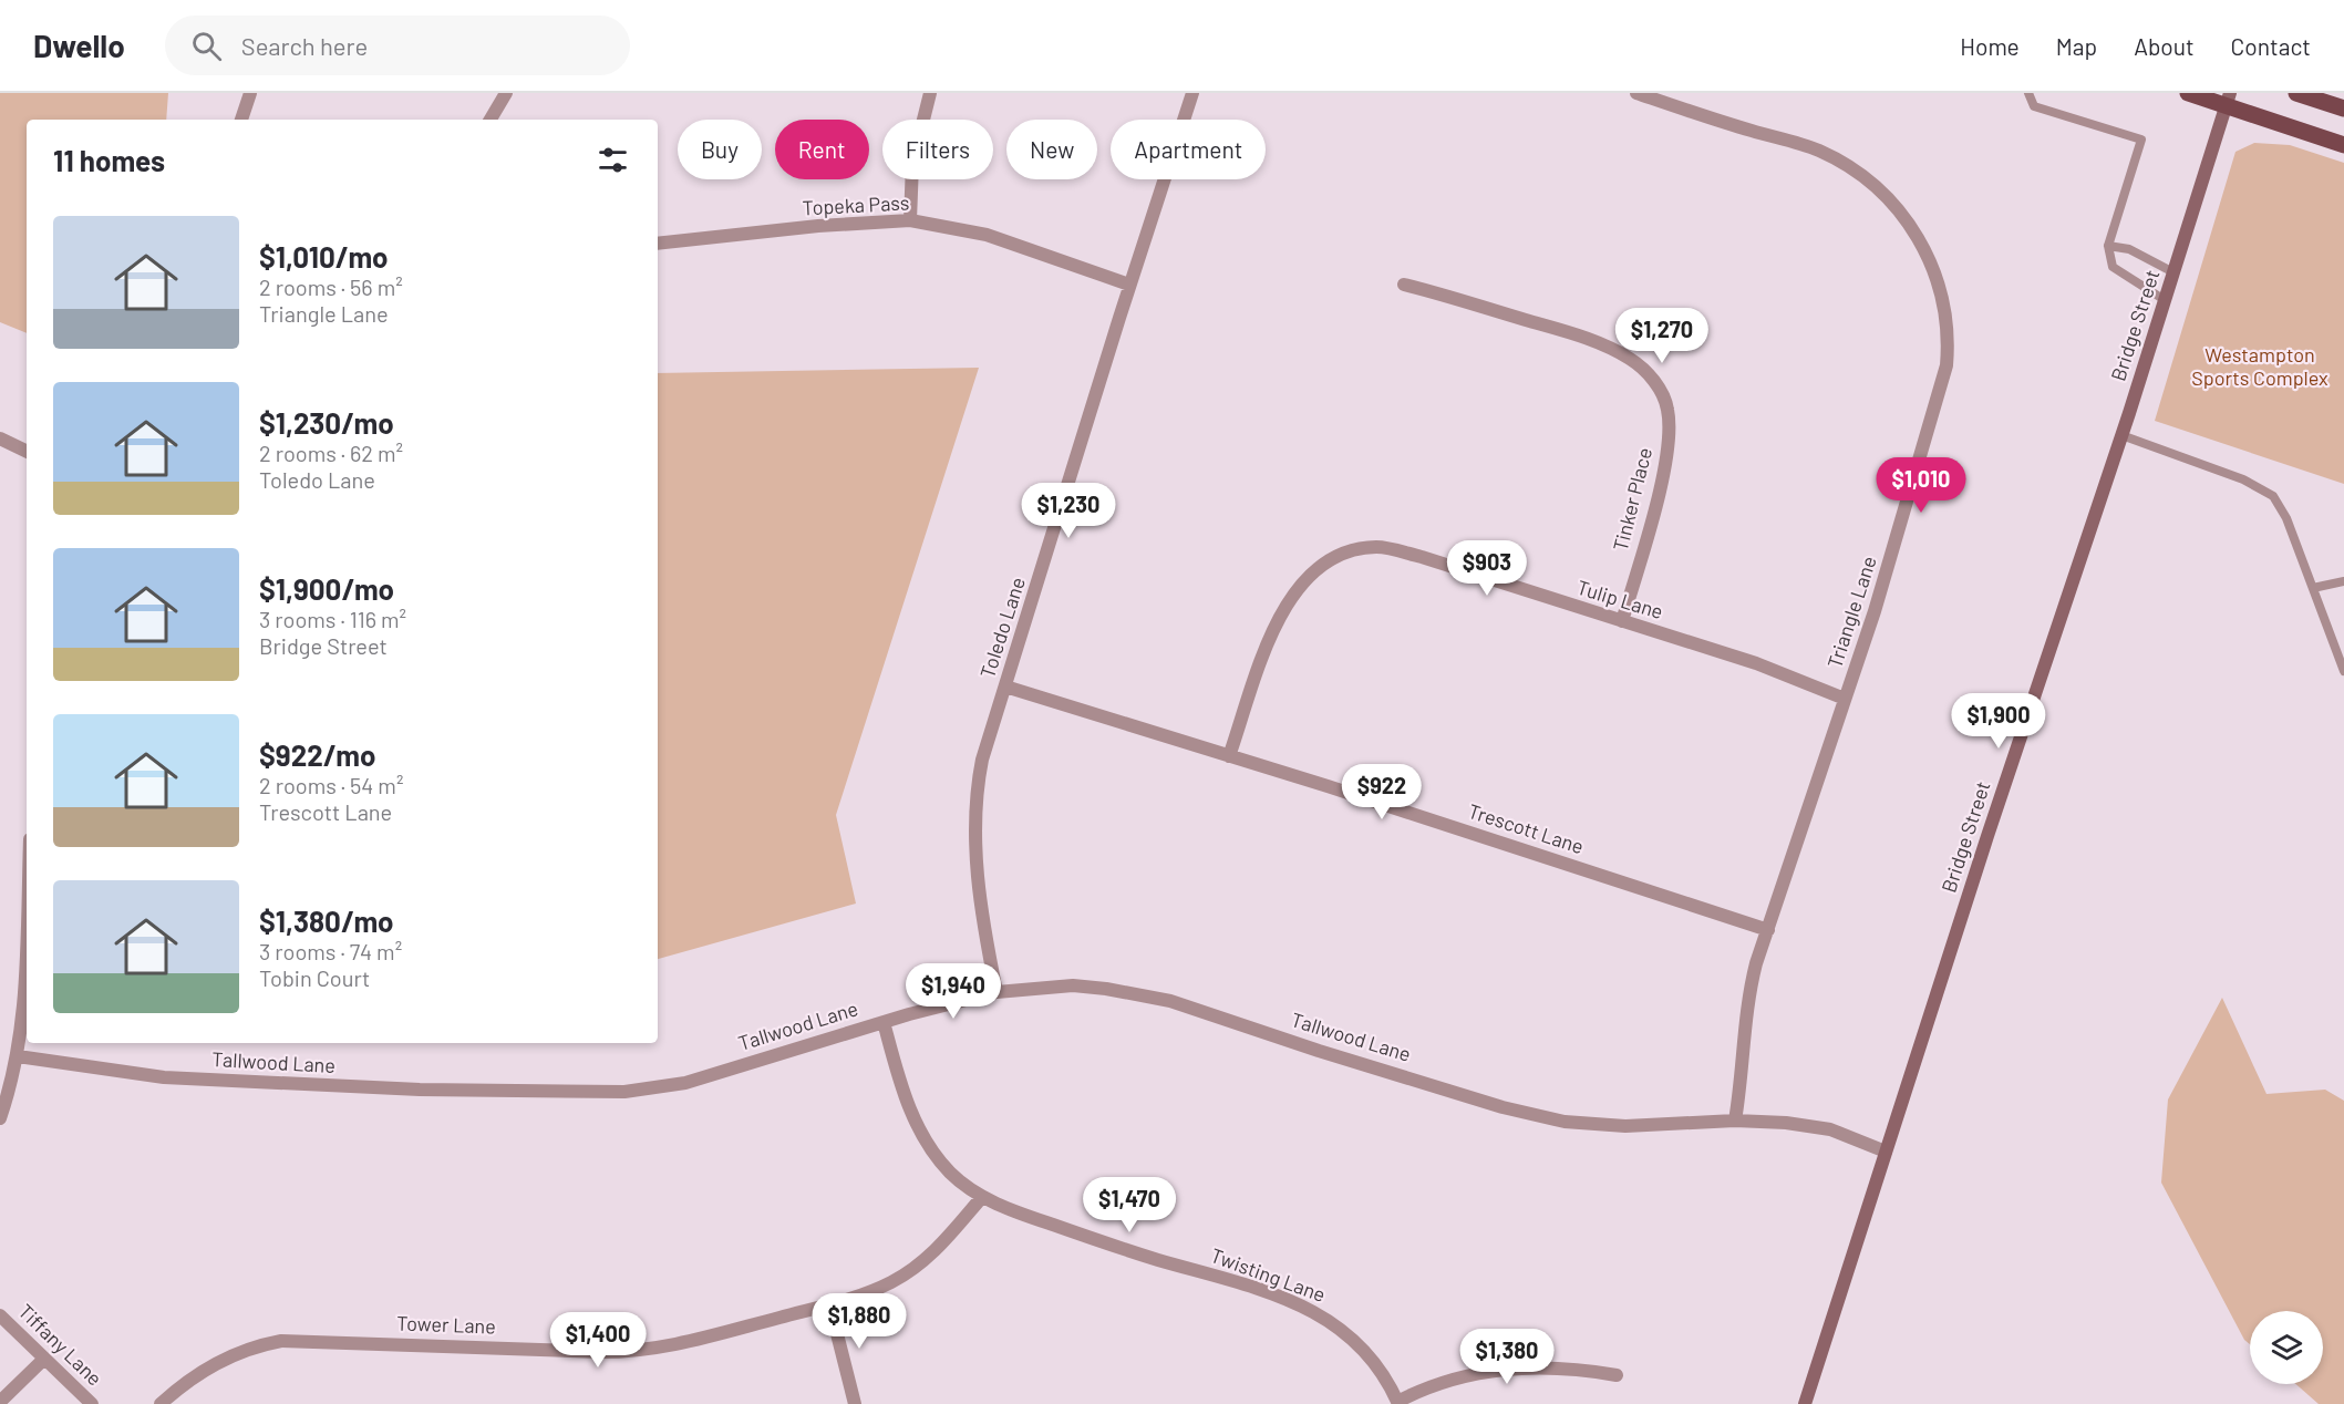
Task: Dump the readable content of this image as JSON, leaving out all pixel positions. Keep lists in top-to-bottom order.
{
  "streets": {
    "main road": ["Bridge Street"],
    "street": [
      "Topeka Pass",
      "Tinker Place",
      "Tulip Lane",
      "Triangle Lane",
      "Toledo Lane",
      "Trescott Lane",
      "Tallwood Lane",
      "Twisting Lane",
      "Tower Lane",
      "Tiffany Lane"
    ]
  },
  "crossings": [
    ["Topeka Pass", "Toledo Lane"],
    ["Bridge Street", "Tallwood Lane"],
    ["Tinker Place", "Tulip Lane"],
    ["Tulip Lane", "Triangle Lane"],
    ["Tulip Lane", "Trescott Lane"],
    ["Triangle Lane", "Trescott Lane"],
    ["Triangle Lane", "Tallwood Lane"],
    ["Toledo Lane", "Trescott Lane"],
    ["Toledo Lane", "Tallwood Lane"],
    ["Tallwood Lane", "Twisting Lane"],
    ["Twisting Lane", "Tower Lane"]
  ],
  "parks": ["Westampton Sports Complex"],
  "page": {
    "header": "Dwello",
    "search": "Search here",
    "nav": [
      "Home",
      "Map",
      "About",
      "Contact"
    ],
    "chip": [
      "Buy",
      "Rent",
      "Filters",
      "New",
      "Apartment"
    ],
    "heading": "11 homes",
    "list": [
      {
        "name": "$1,010/mo",
        "note": "2 rooms · 56 m² · Triangle Lane"
      },
      {
        "name": "$1,230/mo",
        "note": "2 rooms · 62 m² · Toledo Lane"
      },
      {
        "name": "$1,900/mo",
        "note": "3 rooms · 116 m² · Bridge Street"
      },
      {
        "name": "$922/mo",
        "note": "2 rooms · 54 m² · Trescott Lane"
      },
      {
        "name": "$1,380/mo",
        "note": "3 rooms · 74 m² · Tobin Court"
      }
    ],
    "price": [
      "$1,270",
      "$1,010",
      "$1,230",
      "$903",
      "$1,900",
      "$922",
      "$1,940",
      "$1,470",
      "$1,880",
      "$1,400",
      "$1,380"
    ]
  }
}
